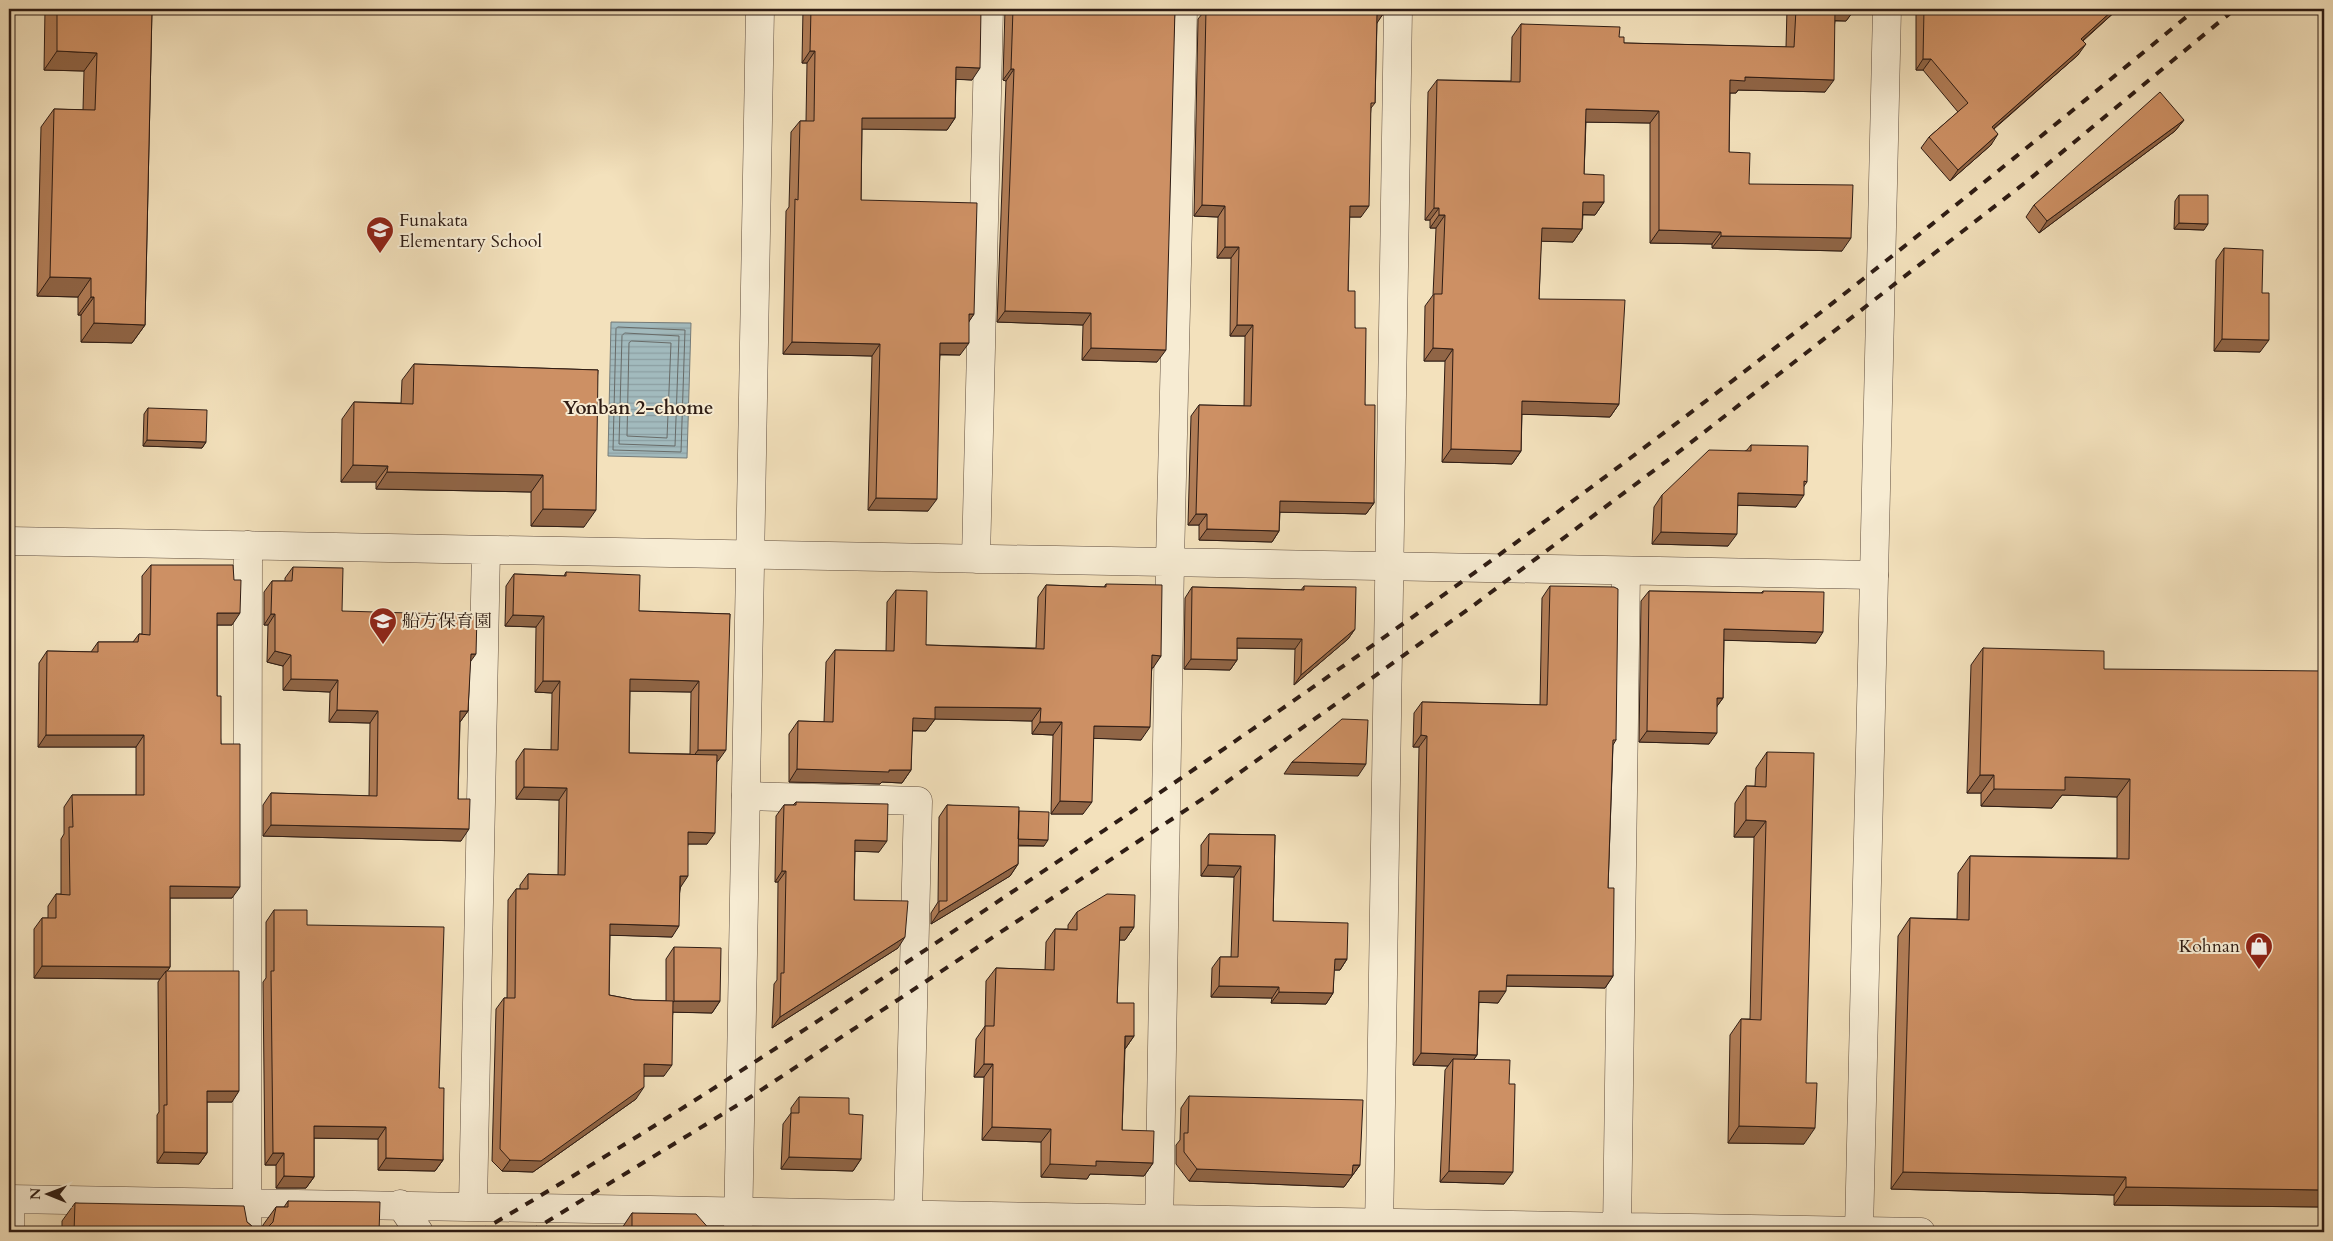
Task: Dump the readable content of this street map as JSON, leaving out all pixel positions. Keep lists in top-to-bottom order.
{
  "districts": ["Yonban 2-chome"],
  "places": {
    "school or university": ["Funakata Elementary School", "船方保育園"],
    "shop": ["Kohnan"]
  },
  "north": "left"
}
